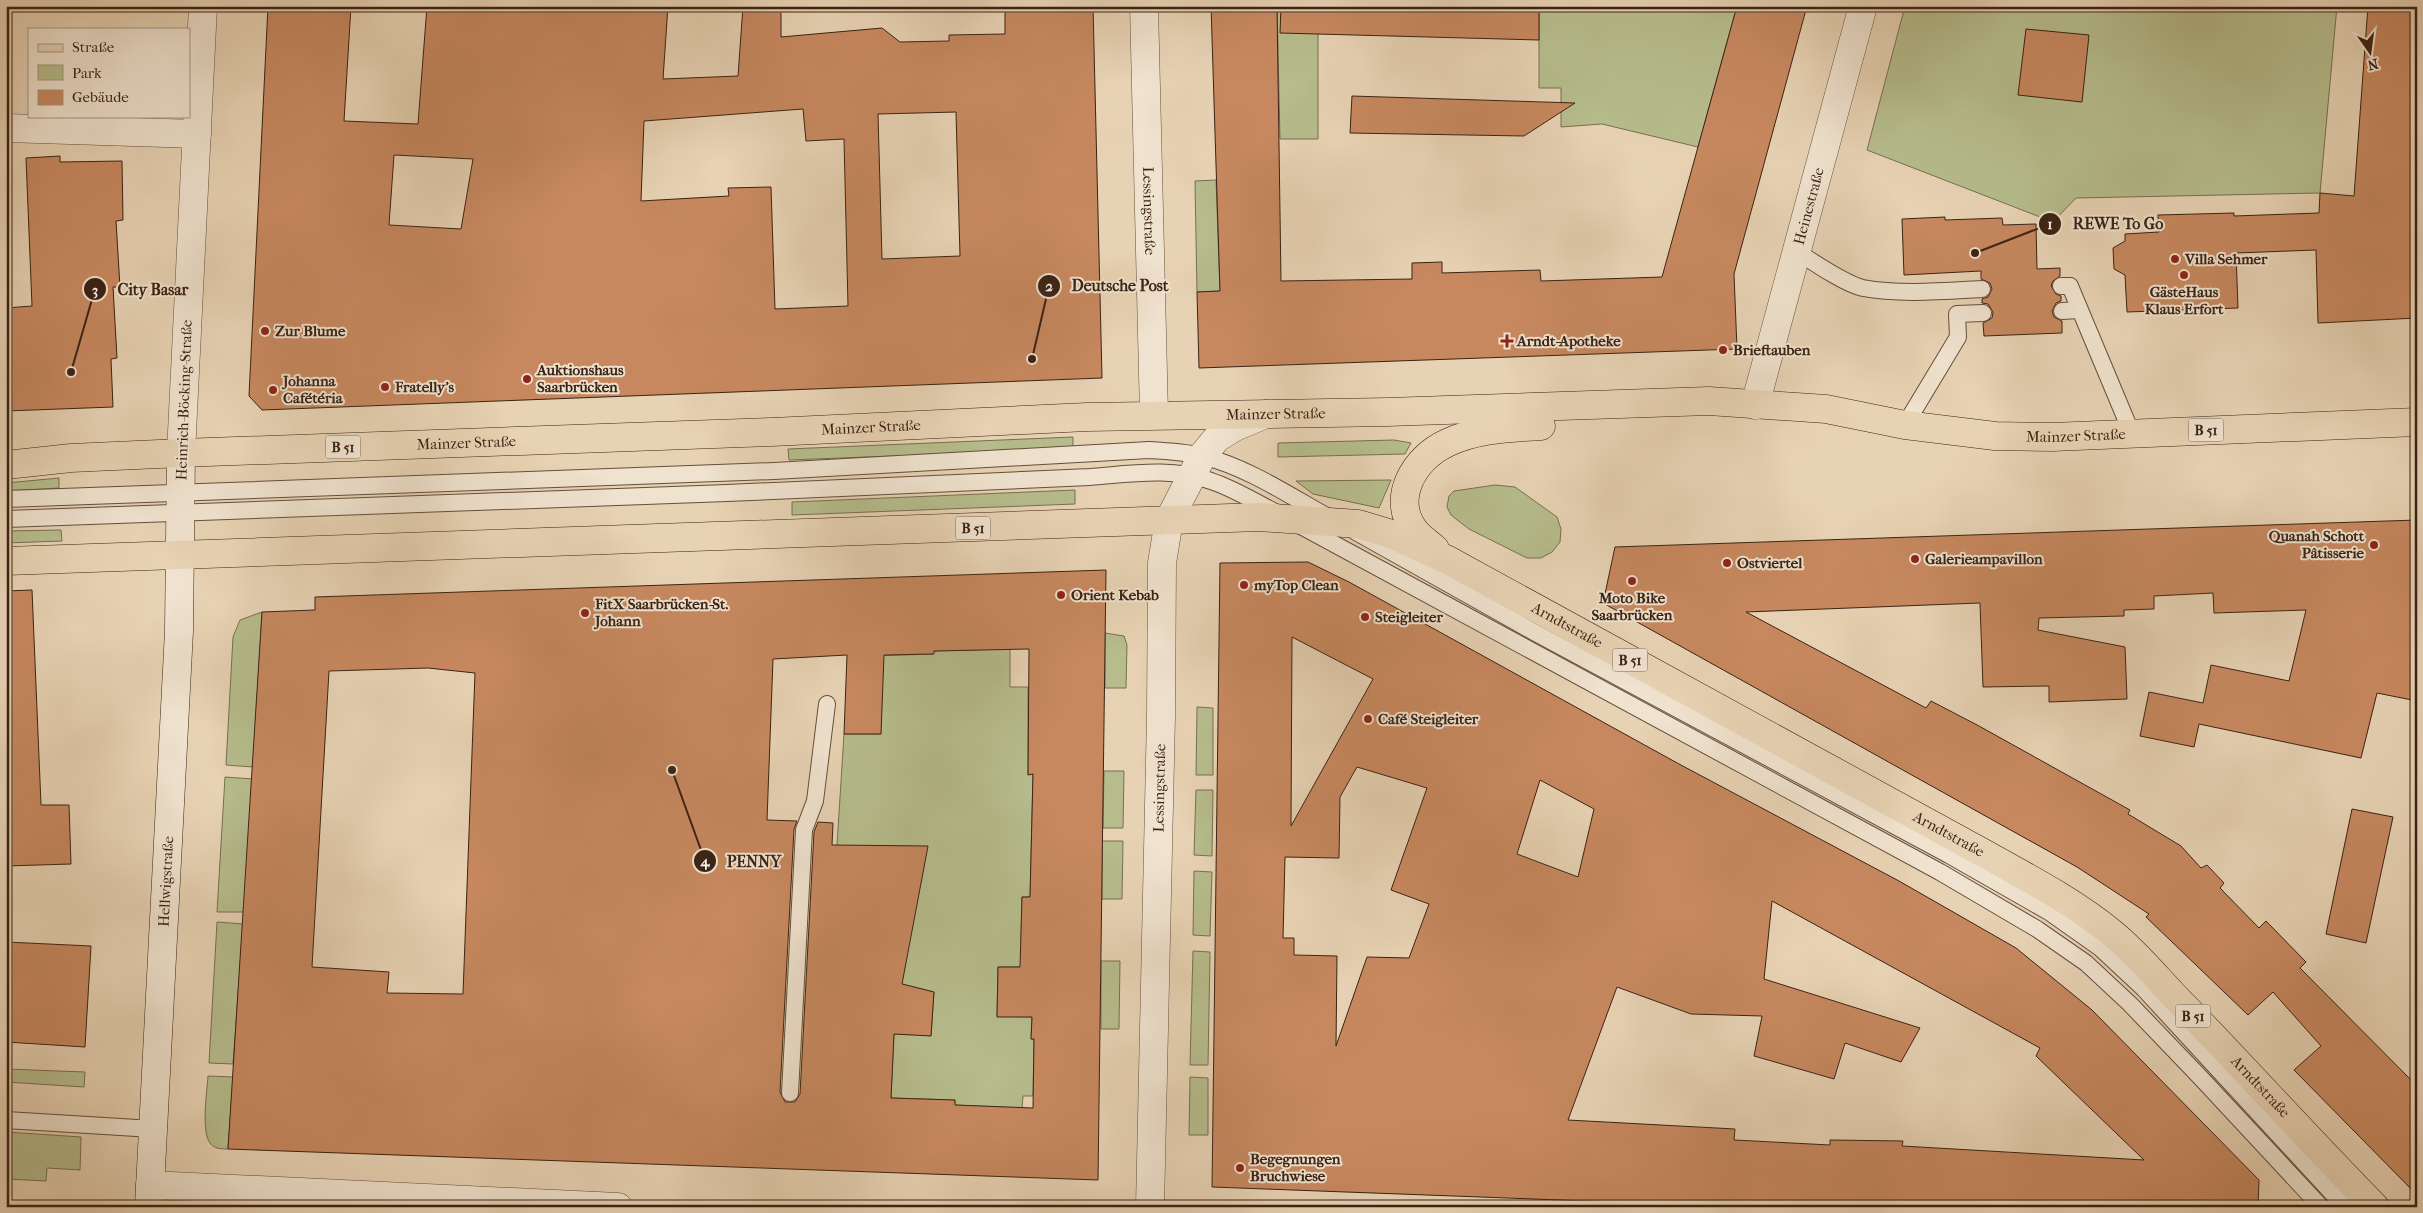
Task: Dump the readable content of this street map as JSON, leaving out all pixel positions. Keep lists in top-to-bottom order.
{
  "streets": {
    "main road": ["Mainzer Straße", "B 51", "Arndtstraße"],
    "street": [
      "Heinestraße",
      "Lessingstraße",
      "Heinrich-Böcking-Straße",
      "Hellwigstraße"
    ]
  },
  "crossings": [
    ["Heinestraße", "Mainzer Straße"],
    ["Lessingstraße", "Mainzer Straße"],
    ["Lessingstraße", "B 51"],
    ["Heinrich-Böcking-Straße", "Mainzer Straße"],
    ["Heinrich-Böcking-Straße", "B 51"],
    ["Heinrich-Böcking-Straße", "Hellwigstraße"],
    ["Mainzer Straße", "Arndtstraße"],
    ["B 51", "Arndtstraße"],
    ["B 51", "Hellwigstraße"]
  ],
  "places": {
    "other": [
      "REWE To Go",
      "Villa Sehmer",
      "GästeHaus Klaus Erfort",
      "Zur Blume",
      "Brieftauben",
      "Deutsche Post",
      "City Basar",
      "Auktionshaus Saarbrücken",
      "Fratelly's",
      "Johanna Cafétéria",
      "Quanah Schott Pâtisserie",
      "Galerieampavillon",
      "Ostviertel",
      "Moto Bike Saarbrücken",
      "myTop Clean",
      "Orient Kebab",
      "FitX Saarbrücken-St. Johann",
      "Steigleiter",
      "Café Steigleiter",
      "PENNY",
      "Begegnungen Bruchwiese"
    ],
    "health": ["Arndt-Apotheke"]
  },
  "legend": ["Straße", "Park", "Gebäude"],
  "north": "bottom"
}
